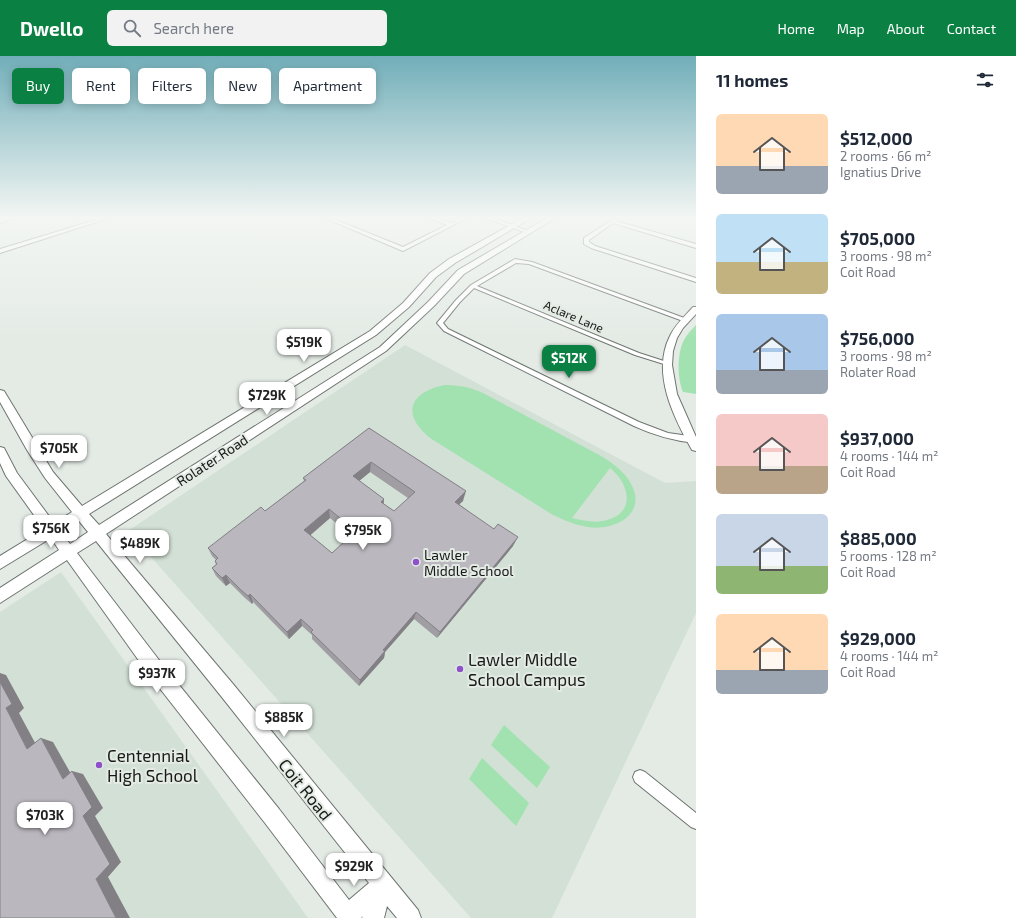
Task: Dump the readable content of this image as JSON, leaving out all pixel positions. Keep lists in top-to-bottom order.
{
  "streets": {
    "main road": ["Rolater Road", "Coit Road"],
    "street": ["Aclare Lane"]
  },
  "crossings": [
    ["Rolater Road", "Coit Road"]
  ],
  "places": ["Lawler Middle School", "Lawler Middle School Campus", "Centennial High School"],
  "page": {
    "header": "Dwello",
    "search": "Search here",
    "nav": [
      "Home",
      "Map",
      "About",
      "Contact"
    ],
    "heading": "11 homes",
    "chip": [
      "Buy",
      "Rent",
      "Filters",
      "New",
      "Apartment"
    ],
    "list": [
      {
        "name": "$512,000",
        "note": "2 rooms · 66 m² · Ignatius Drive"
      },
      {
        "name": "$705,000",
        "note": "3 rooms · 98 m² · Coit Road"
      },
      {
        "name": "$756,000",
        "note": "3 rooms · 98 m² · Rolater Road"
      },
      {
        "name": "$937,000",
        "note": "4 rooms · 144 m² · Coit Road"
      },
      {
        "name": "$885,000",
        "note": "5 rooms · 128 m² · Coit Road"
      },
      {
        "name": "$929,000",
        "note": "4 rooms · 144 m² · Coit Road"
      }
    ],
    "price": [
      "$519K",
      "$512K",
      "$729K",
      "$705K",
      "$756K",
      "$795K",
      "$489K",
      "$937K",
      "$885K",
      "$703K",
      "$929K"
    ]
  }
}
